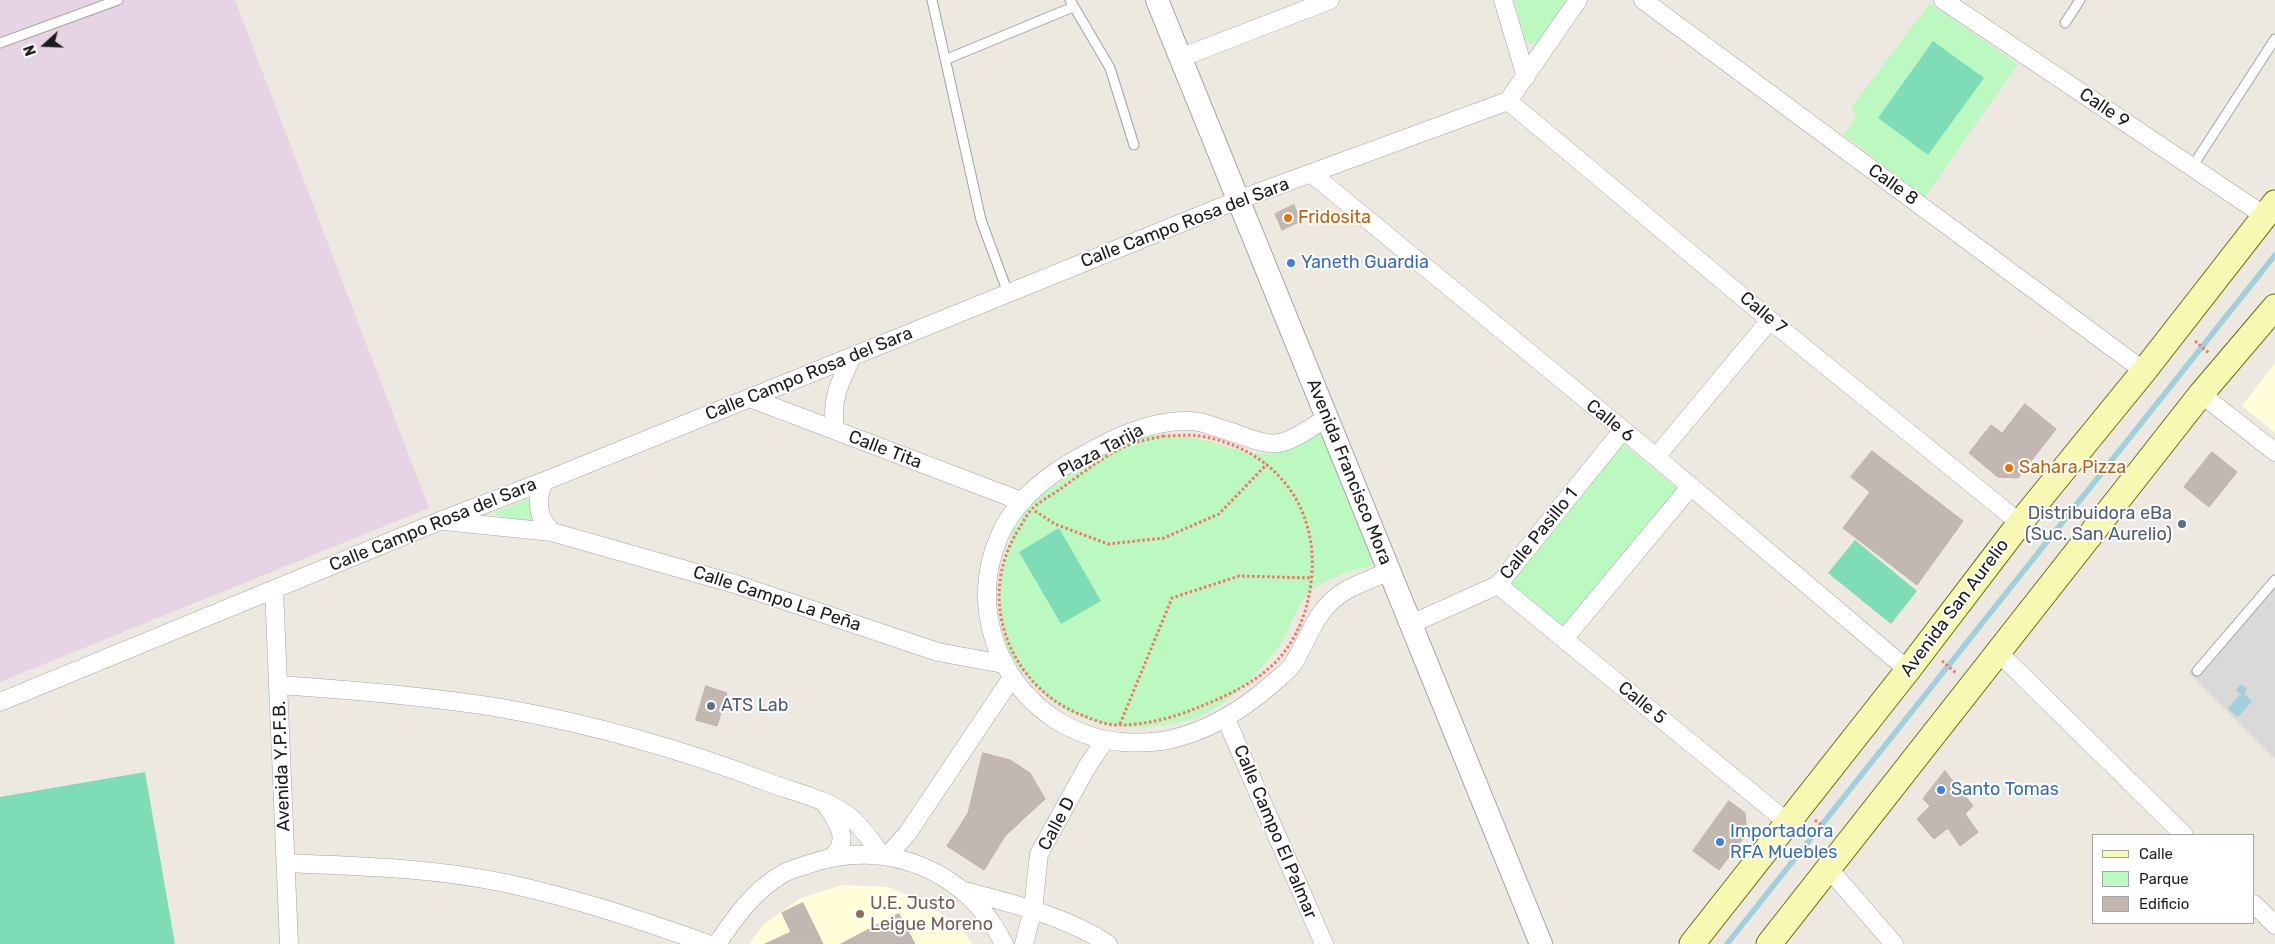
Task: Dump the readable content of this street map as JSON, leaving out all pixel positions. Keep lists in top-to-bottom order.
{
  "streets": {
    "main road": ["Avenida San Aurelio"],
    "street": [
      "Calle 9",
      "Calle 8",
      "Calle Campo Rosa del Sara",
      "Calle 7",
      "Calle 6",
      "Calle Tita",
      "Plaza Tarija",
      "Avenida Francisco Mora",
      "Calle Pasillo 1",
      "Calle Campo La Peña",
      "Calle 5",
      "Avenida Y.P.F.B.",
      "Calle D",
      "Calle Campo El Palmar"
    ]
  },
  "crossings": [
    ["Calle 9", "Avenida San Aurelio"],
    ["Calle 8", "Avenida San Aurelio"],
    ["Calle Campo Rosa del Sara", "Calle 7"],
    ["Calle Campo Rosa del Sara", "Calle 6"],
    ["Calle Campo Rosa del Sara", "Calle Tita"],
    ["Calle Campo Rosa del Sara", "Avenida Francisco Mora"],
    ["Calle Campo Rosa del Sara", "Calle Campo La Peña"],
    ["Calle Campo Rosa del Sara", "Avenida Y.P.F.B."],
    ["Calle 7", "Avenida San Aurelio"],
    ["Calle 6", "Calle Pasillo 1"],
    ["Calle 6", "Avenida San Aurelio"],
    ["Calle Tita", "Plaza Tarija"],
    ["Plaza Tarija", "Avenida Francisco Mora"],
    ["Plaza Tarija", "Calle Campo La Peña"],
    ["Plaza Tarija", "Calle D"],
    ["Plaza Tarija", "Calle Campo El Palmar"],
    ["Avenida Francisco Mora", "Calle Pasillo 1"],
    ["Calle Pasillo 1", "Calle 5"],
    ["Avenida San Aurelio", "Calle 5"]
  ],
  "places": [
    "Fridosita",
    "Yaneth Guardia",
    "Sahara Pizza",
    "Distribuidora eBa (Suc. San Aurelio)",
    "ATS Lab",
    "Santo Tomas",
    "Importadora RFA Muebles",
    "U.E. Justo Leigue Moreno"
  ],
  "legend": ["Calle", "Parque", "Edificio"],
  "north": "left"
}
